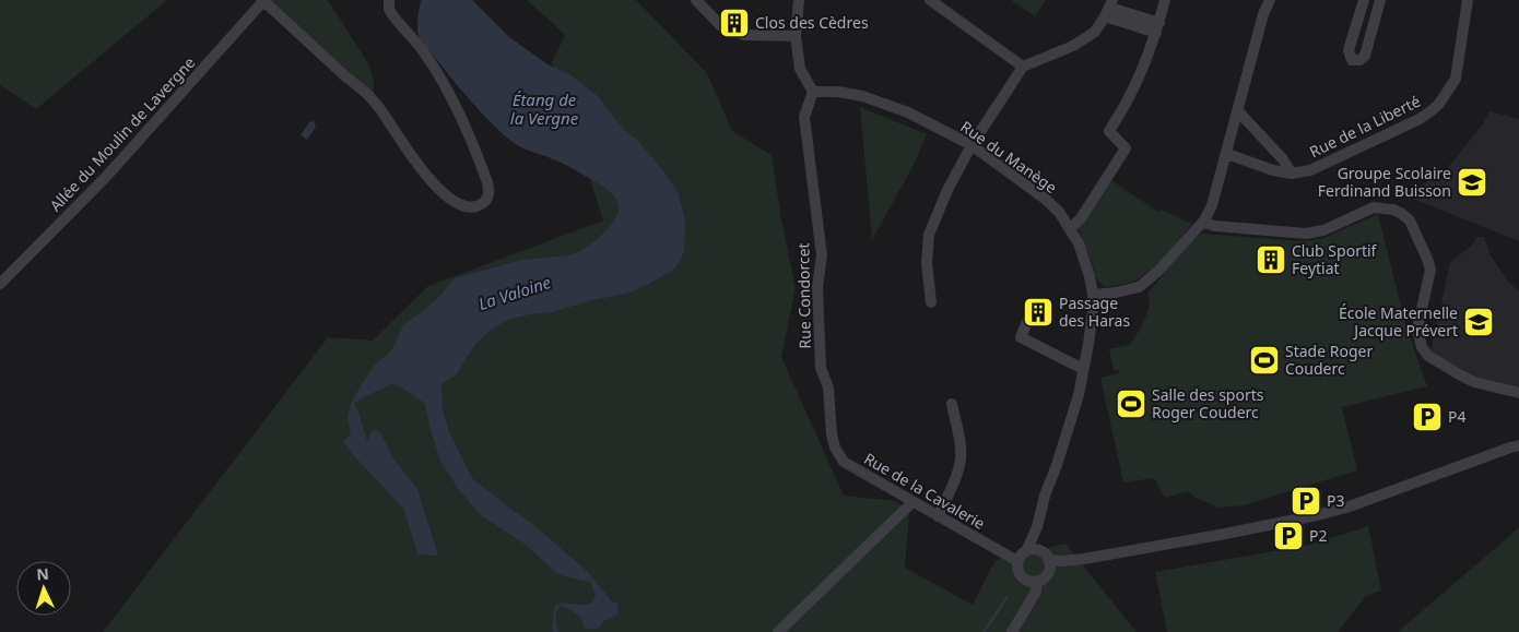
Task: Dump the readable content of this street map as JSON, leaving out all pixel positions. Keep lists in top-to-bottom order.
{
  "streets": {
    "street": [
      "Rue de la Liberté",
      "Allée du Moulin de Lavergne",
      "Rue du Manège",
      "Rue Condorcet",
      "Rue de la Cavalerie"
    ]
  },
  "crossings": [
    ["Rue du Manège", "Rue Condorcet"],
    ["Rue du Manège", "Rue de la Cavalerie"],
    ["Rue Condorcet", "Rue de la Cavalerie"]
  ],
  "water": ["Étang de la Vergne", "La Valoine"],
  "places": {
    "building": ["Clos des Cèdres", "Club Sportif Feytiat", "Passage des Haras"],
    "school or university": ["Groupe Scolaire Ferdinand Buisson", "École Maternelle Jacque Prévert"],
    "sports": ["Stade Roger Couderc", "Salle des sports Roger Couderc"],
    "parking": ["P4", "P3", "P2"]
  },
  "north": "top"
}
